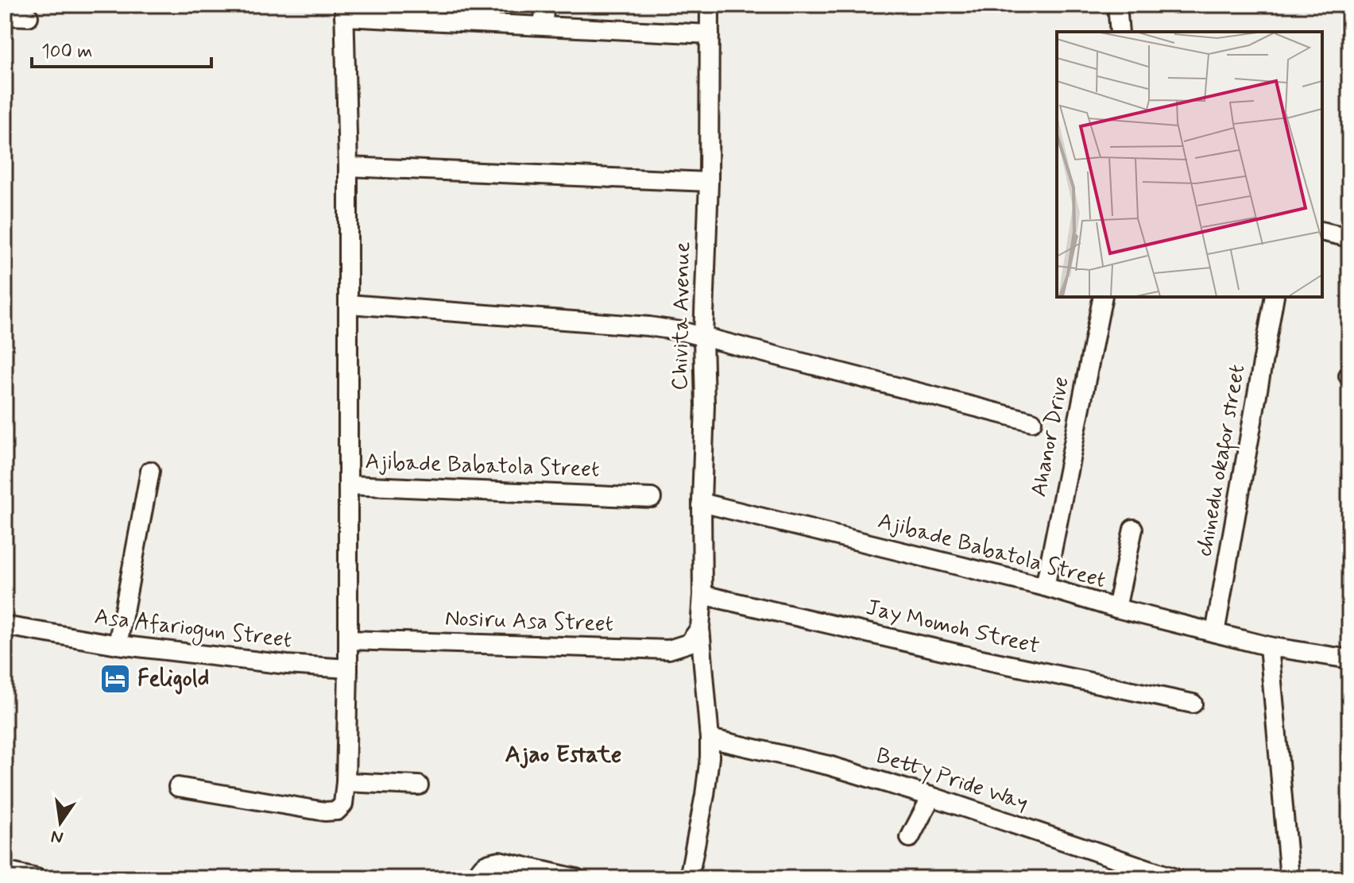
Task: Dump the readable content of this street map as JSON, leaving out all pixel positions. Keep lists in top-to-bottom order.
{
  "streets": {
    "street": [
      "Chivita Avenue",
      "Ahanor Drive",
      "chinedu okafor street",
      "Ajibade Babatola Street",
      "Nosiru Asa Street",
      "Jay Momoh Street",
      "Asa Afariogun Street",
      "Betty Pride Way"
    ]
  },
  "crossings": [
    ["Chivita Avenue", "Ajibade Babatola Street"],
    ["Chivita Avenue", "Nosiru Asa Street"],
    ["Chivita Avenue", "Jay Momoh Street"],
    ["Chivita Avenue", "Betty Pride Way"],
    ["Ahanor Drive", "Ajibade Babatola Street"],
    ["chinedu okafor street", "Ajibade Babatola Street"]
  ],
  "districts": ["Ajao Estate"],
  "places": {
    "hotel": ["Feligold"]
  },
  "scale_bar": "100 m",
  "north": "bottom"
}
